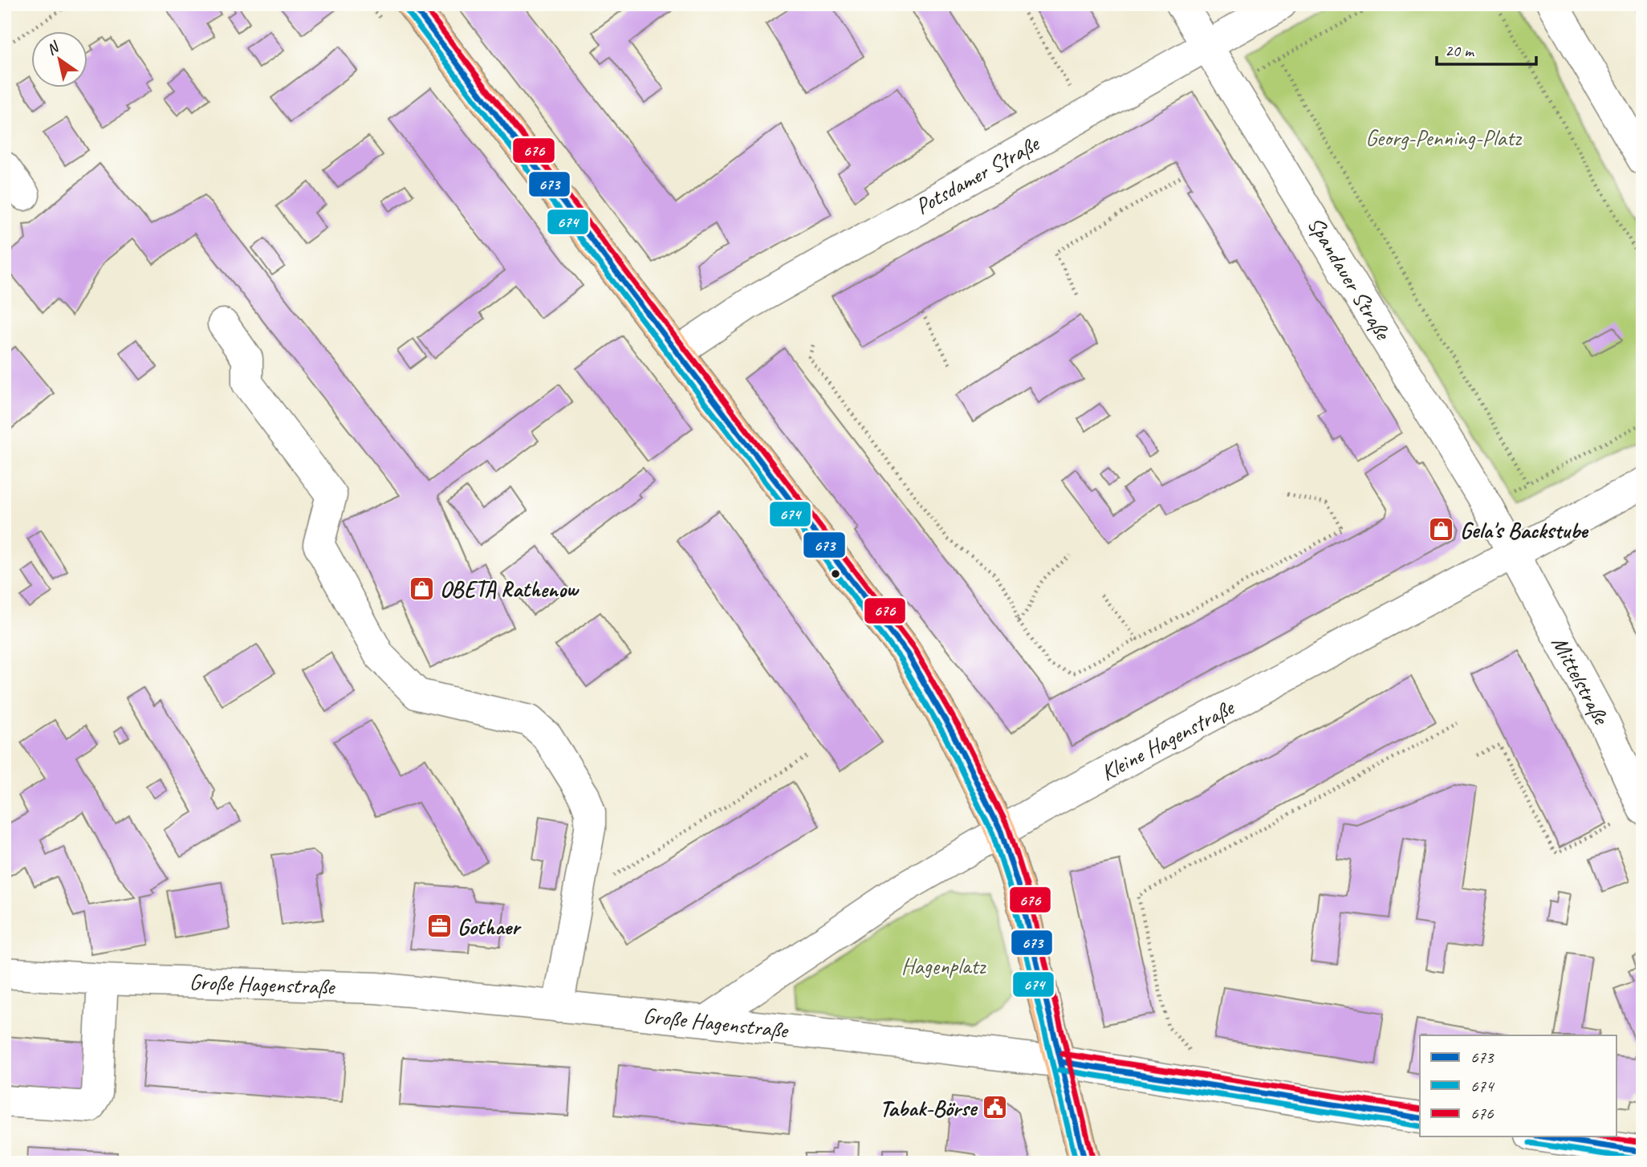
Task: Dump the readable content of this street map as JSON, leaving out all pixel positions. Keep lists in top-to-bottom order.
{
  "streets": {
    "street": [
      "Potsdamer Straße",
      "Spandauer Straße",
      "Mittelstraße",
      "Kleine Hagenstraße",
      "Große Hagenstraße"
    ]
  },
  "crossings": [
    ["Potsdamer Straße", "Spandauer Straße"],
    ["Spandauer Straße", "Mittelstraße"],
    ["Spandauer Straße", "Kleine Hagenstraße"],
    ["Mittelstraße", "Kleine Hagenstraße"],
    ["Kleine Hagenstraße", "Große Hagenstraße"]
  ],
  "parks": ["Georg-Penning-Platz", "Hagenplatz"],
  "places": {
    "shop": ["Gela's Backstube", "OBETA Rathenow"],
    "office": ["Gothaer"],
    "public building": ["Tabak-Börse"]
  },
  "lines": ["transit line 673", "transit line 676", "transit line 674"],
  "legend": ["673", "674", "676"],
  "scale_bar": "20 m",
  "north": "top left"
}
